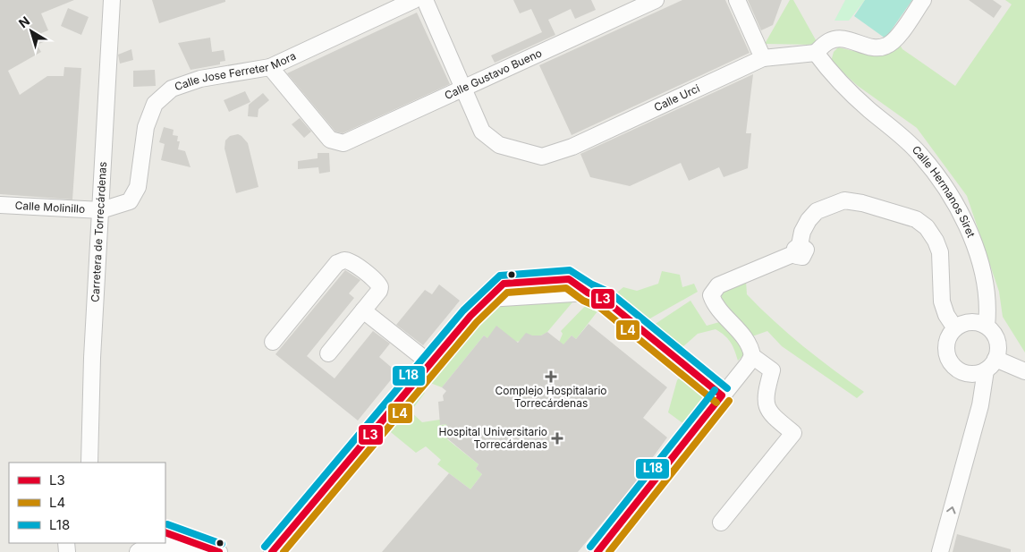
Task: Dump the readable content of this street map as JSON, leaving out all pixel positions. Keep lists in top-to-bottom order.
{
  "streets": {
    "street": [
      "Calle Jose Ferreter Mora",
      "Calle Gustavo Bueno",
      "Calle Urci",
      "Calle Hermanos Siret",
      "Calle Molinillo",
      "Carretera de Torrecárdenas"
    ]
  },
  "crossings": [
    ["Calle Jose Ferreter Mora", "Calle Gustavo Bueno"],
    ["Calle Jose Ferreter Mora", "Calle Molinillo"],
    ["Calle Jose Ferreter Mora", "Carretera de Torrecárdenas"],
    ["Calle Gustavo Bueno", "Calle Urci"],
    ["Calle Urci", "Calle Hermanos Siret"],
    ["Calle Molinillo", "Carretera de Torrecárdenas"]
  ],
  "places": {
    "health": ["Complejo Hospitalario Torrecárdenas", "Hospital Universitario Torrecárdenas"]
  },
  "lines": ["transit line L18", "transit line L3", "transit line L4"],
  "legend": ["L3", "L4", "L18"],
  "north": "top left"
}
